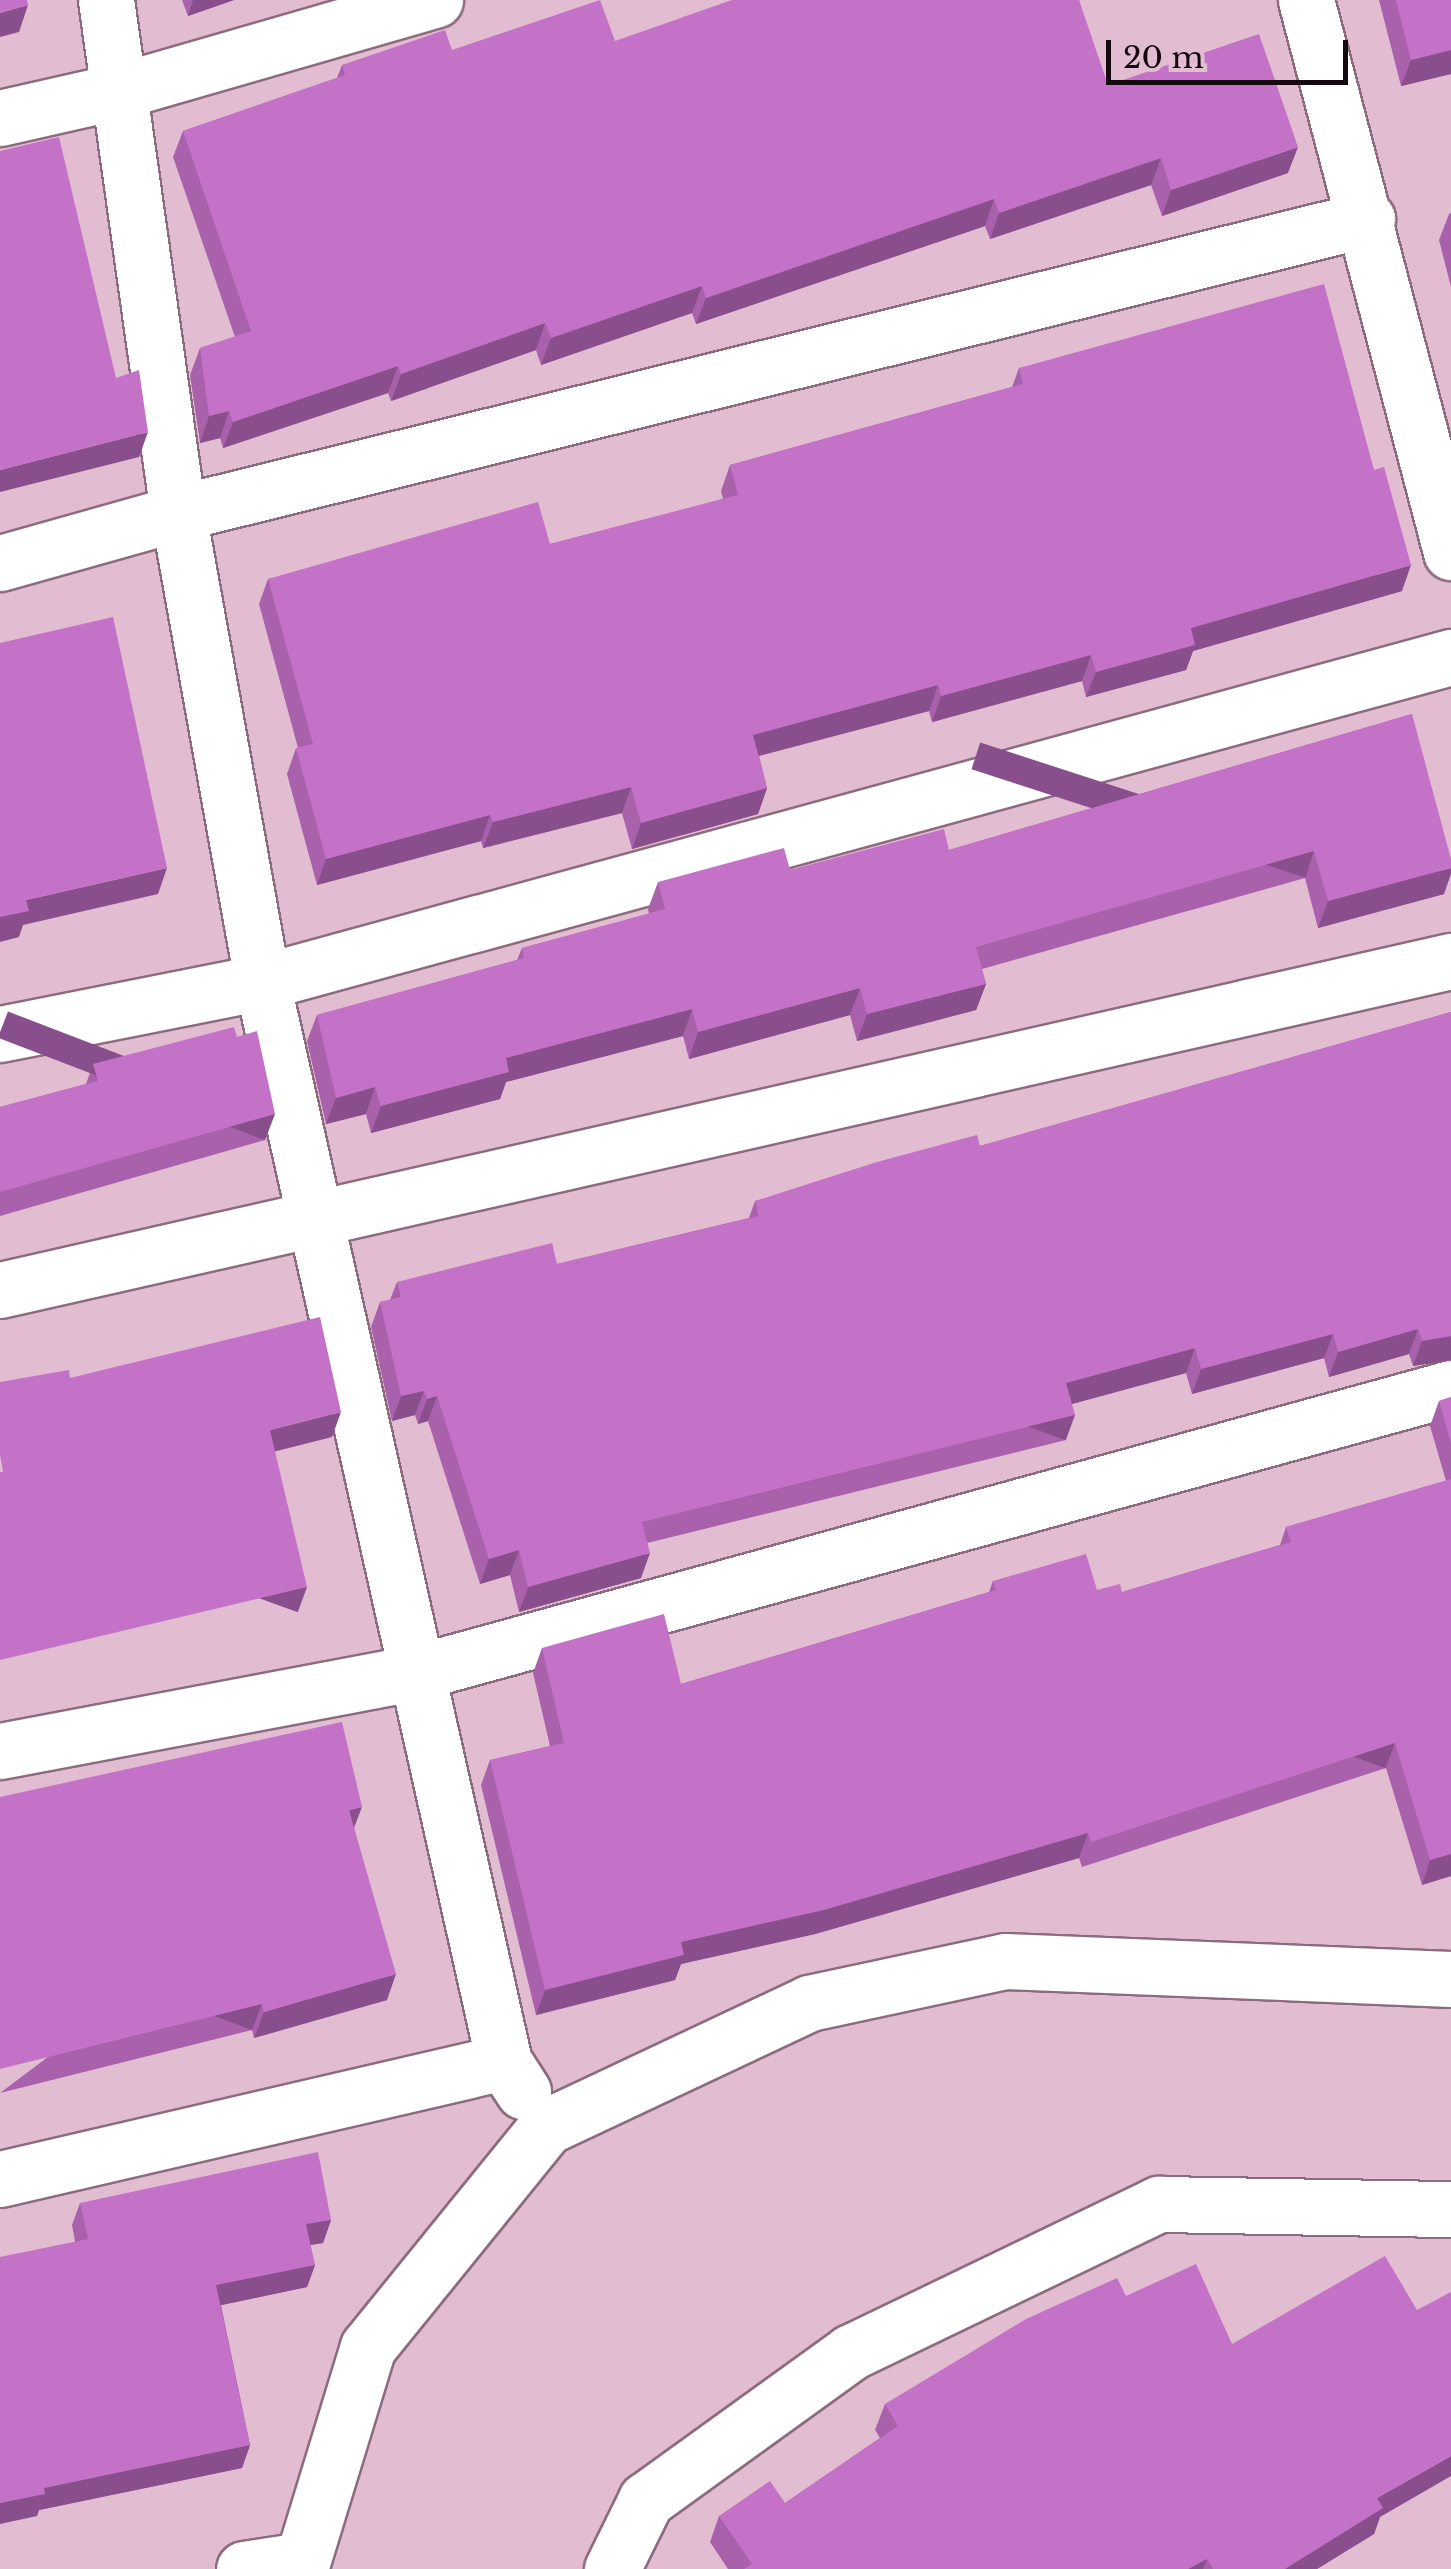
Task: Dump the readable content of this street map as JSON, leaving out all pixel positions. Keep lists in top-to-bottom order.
{
  "scale_bar": "20 m"
}
